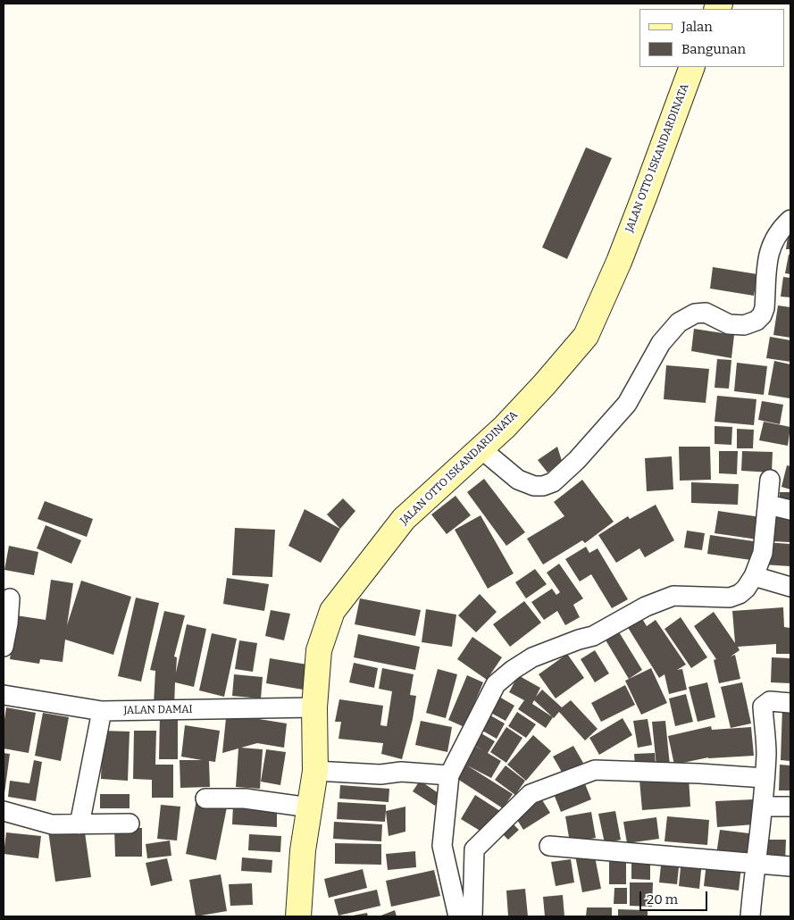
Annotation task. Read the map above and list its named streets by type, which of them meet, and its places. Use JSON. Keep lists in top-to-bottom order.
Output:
{
  "streets": {
    "main road": ["JALAN OTTO ISKANDARDINATA"],
    "street": ["JALAN DAMAI"]
  },
  "crossings": [
    ["JALAN OTTO ISKANDARDINATA", "JALAN DAMAI"]
  ],
  "legend": ["Jalan", "Bangunan"],
  "scale_bar": "20 m"
}
